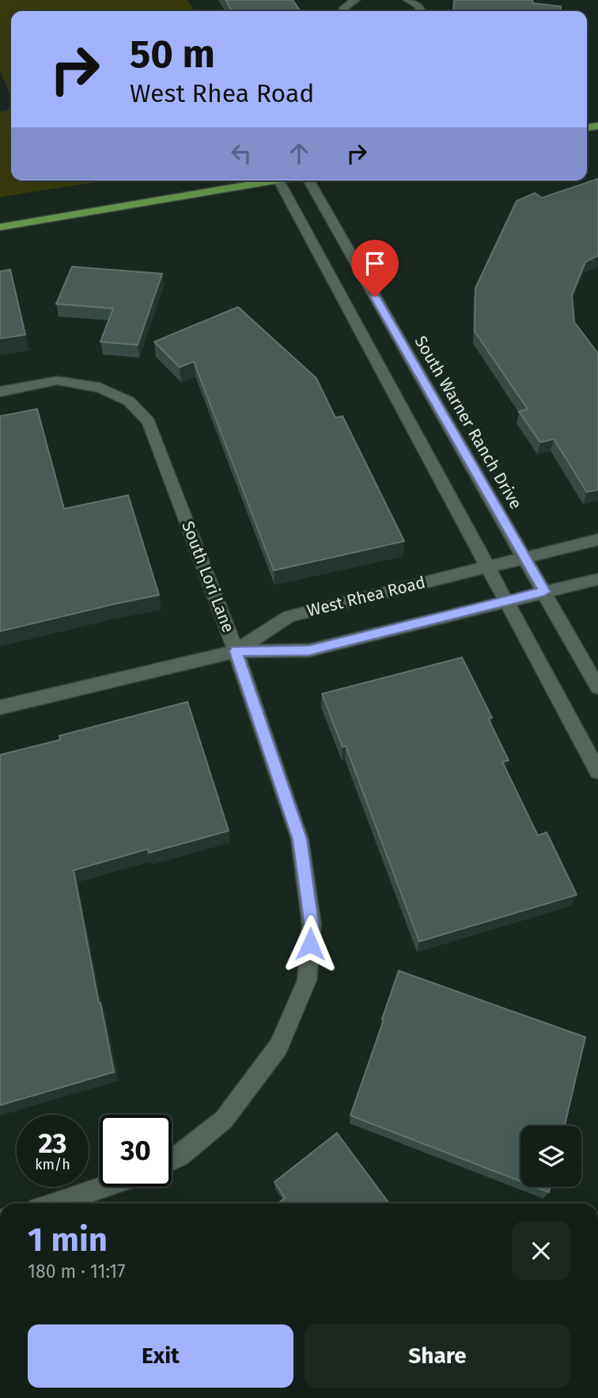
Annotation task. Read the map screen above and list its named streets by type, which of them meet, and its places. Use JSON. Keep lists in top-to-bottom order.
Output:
{
  "streets": {
    "street": ["South Warner Ranch Drive", "South Lori Lane", "West Rhea Road"]
  },
  "crossings": [
    ["South Warner Ranch Drive", "West Rhea Road"],
    ["South Lori Lane", "West Rhea Road"]
  ],
  "page": {
    "turn": ["50 m", "West Rhea Road"],
    "speed": "23 km/h",
    "limit": "30",
    "heading": ["1 min", "180 m · 11:17"],
    "buttons": ["Exit", "Share"]
  }
}
